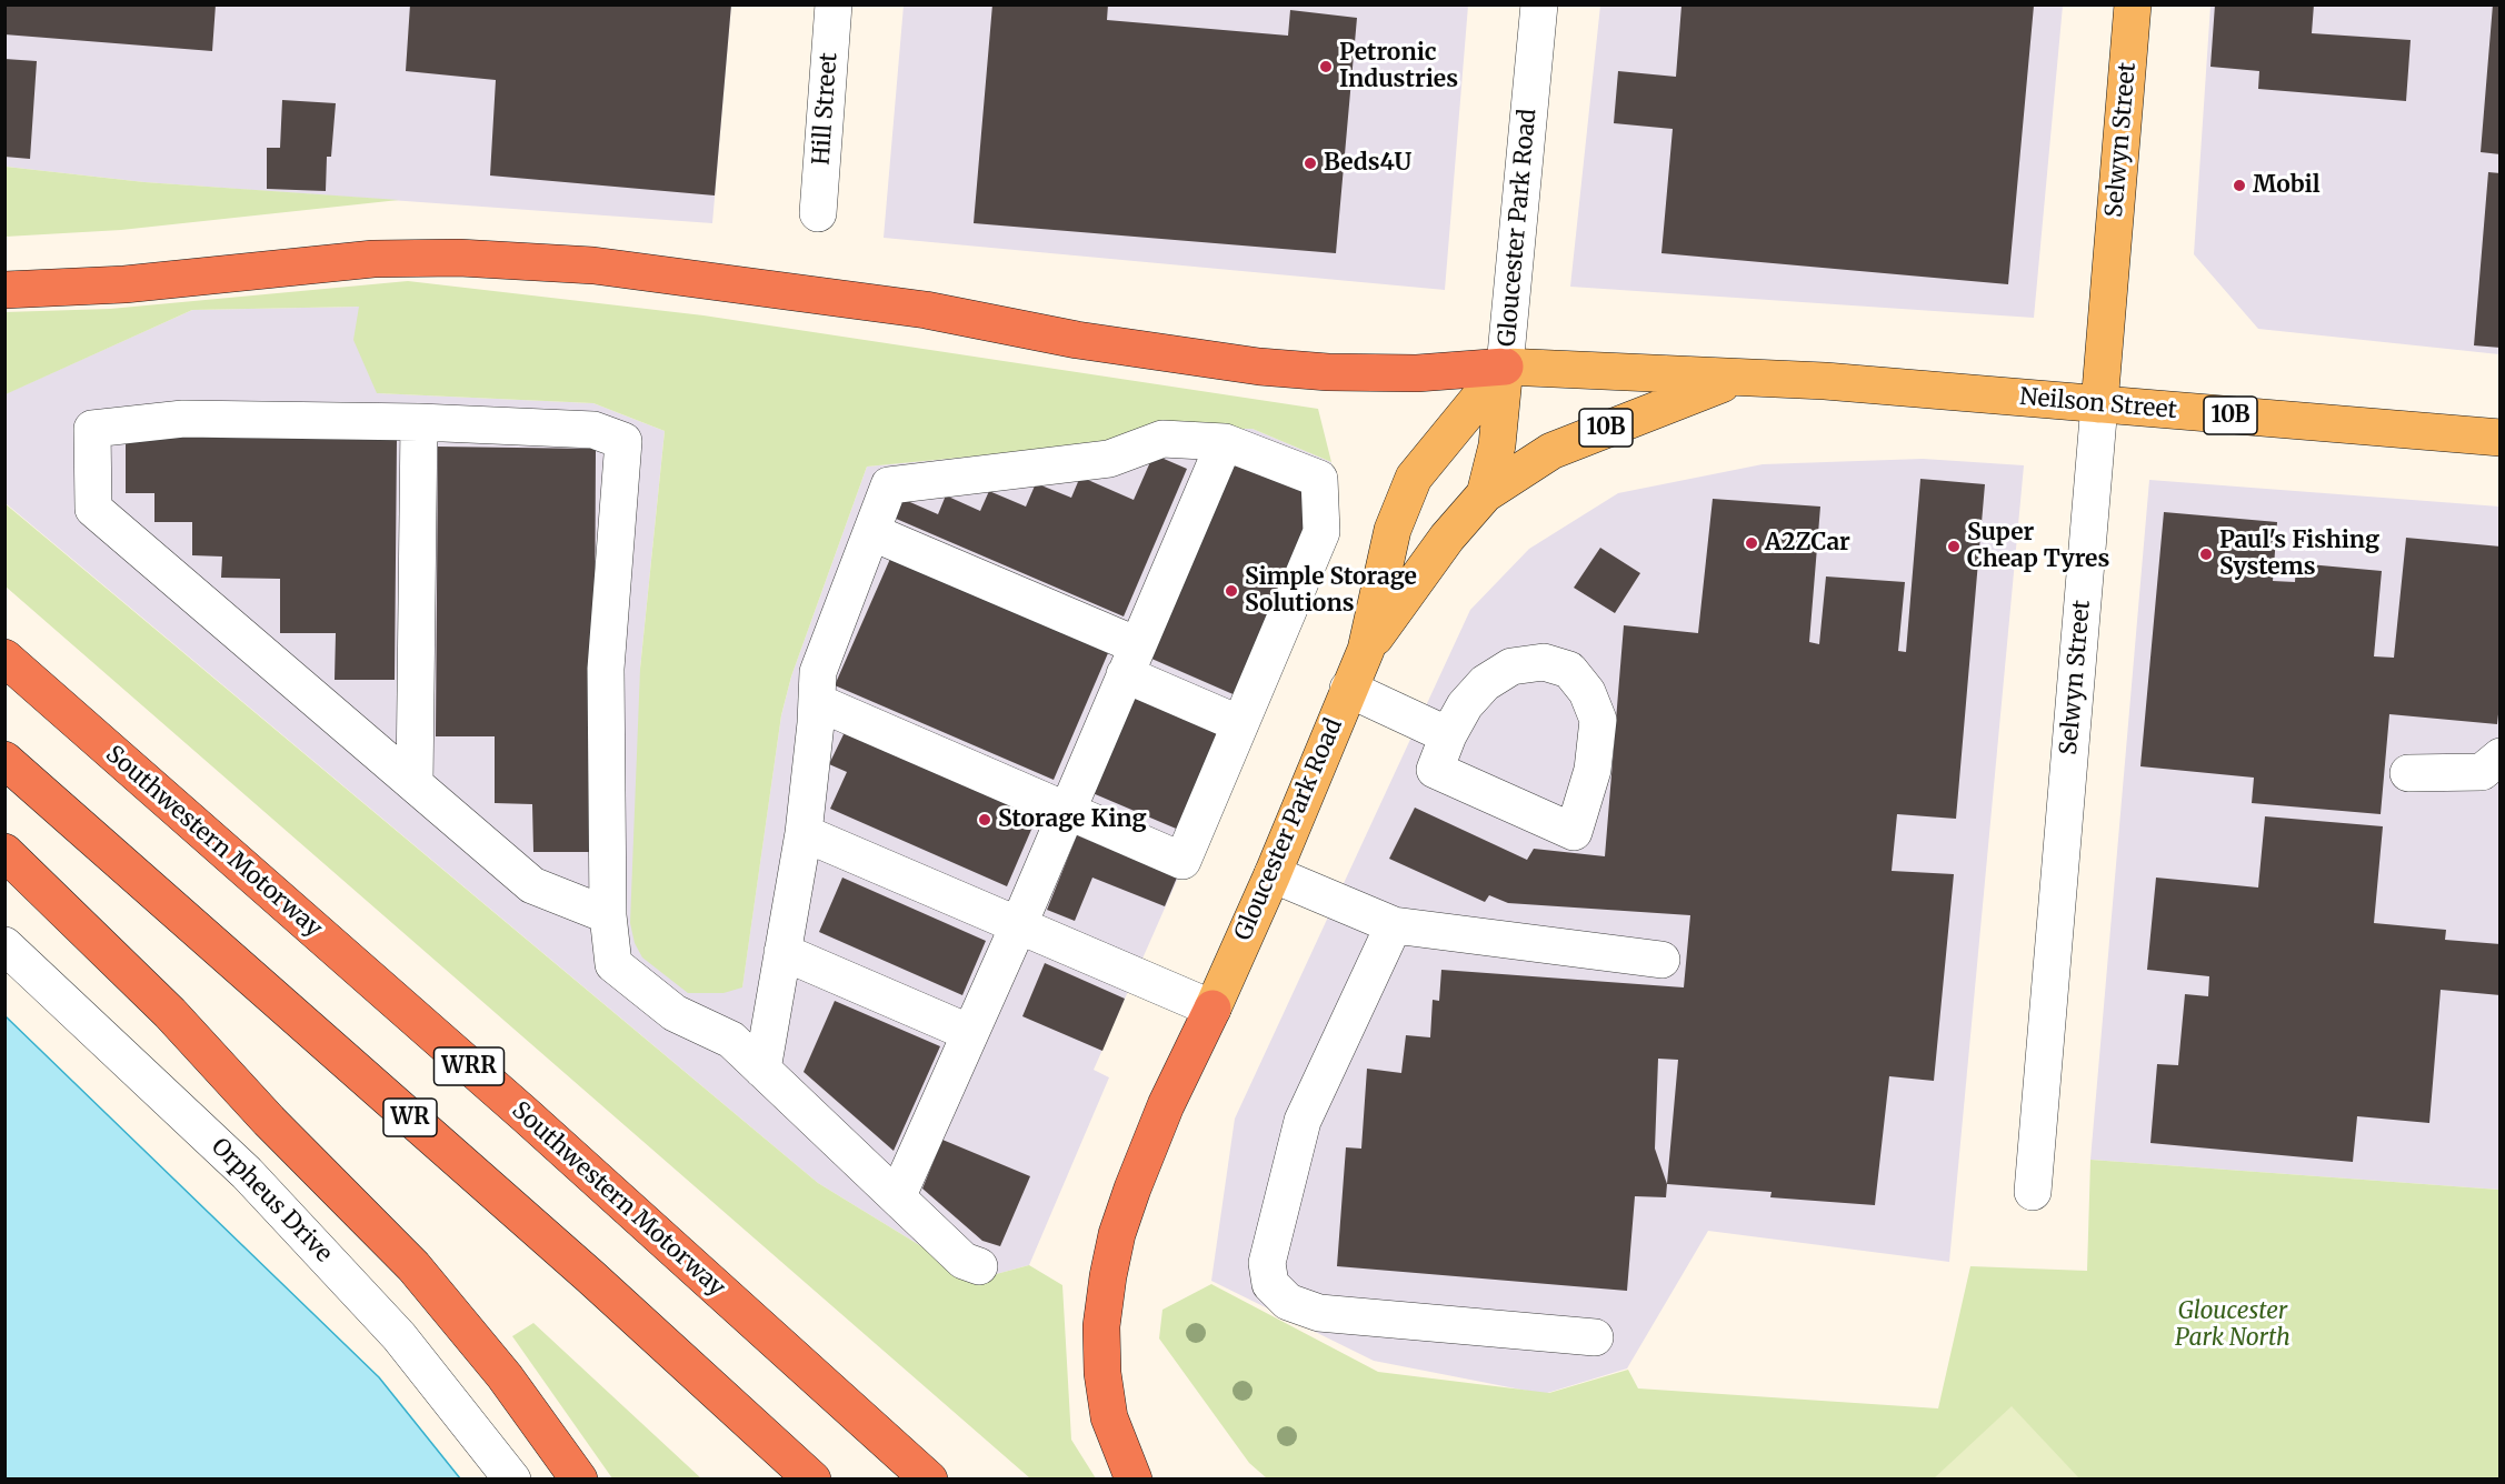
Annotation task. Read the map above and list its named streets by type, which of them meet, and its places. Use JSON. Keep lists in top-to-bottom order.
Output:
{
  "streets": {
    "highway": ["Southwestern Motorway", "WRR", "WR"],
    "main road": [
      "Selwyn Street",
      "Gloucester Park Road",
      "Neilson Street",
      "10B"
    ],
    "street": ["Hill Street", "Orpheus Drive"]
  },
  "crossings": [
    ["Selwyn Street", "Neilson Street"],
    ["Gloucester Park Road", "Neilson Street"]
  ],
  "parks": ["Gloucester Park North"],
  "places": [
    "Petronic Industries",
    "Beds4U",
    "Mobil",
    "A2ZCar",
    "Super Cheap Tyres",
    "Paul's Fishing Systems",
    "Simple Storage Solutions",
    "Storage King"
  ]
}
